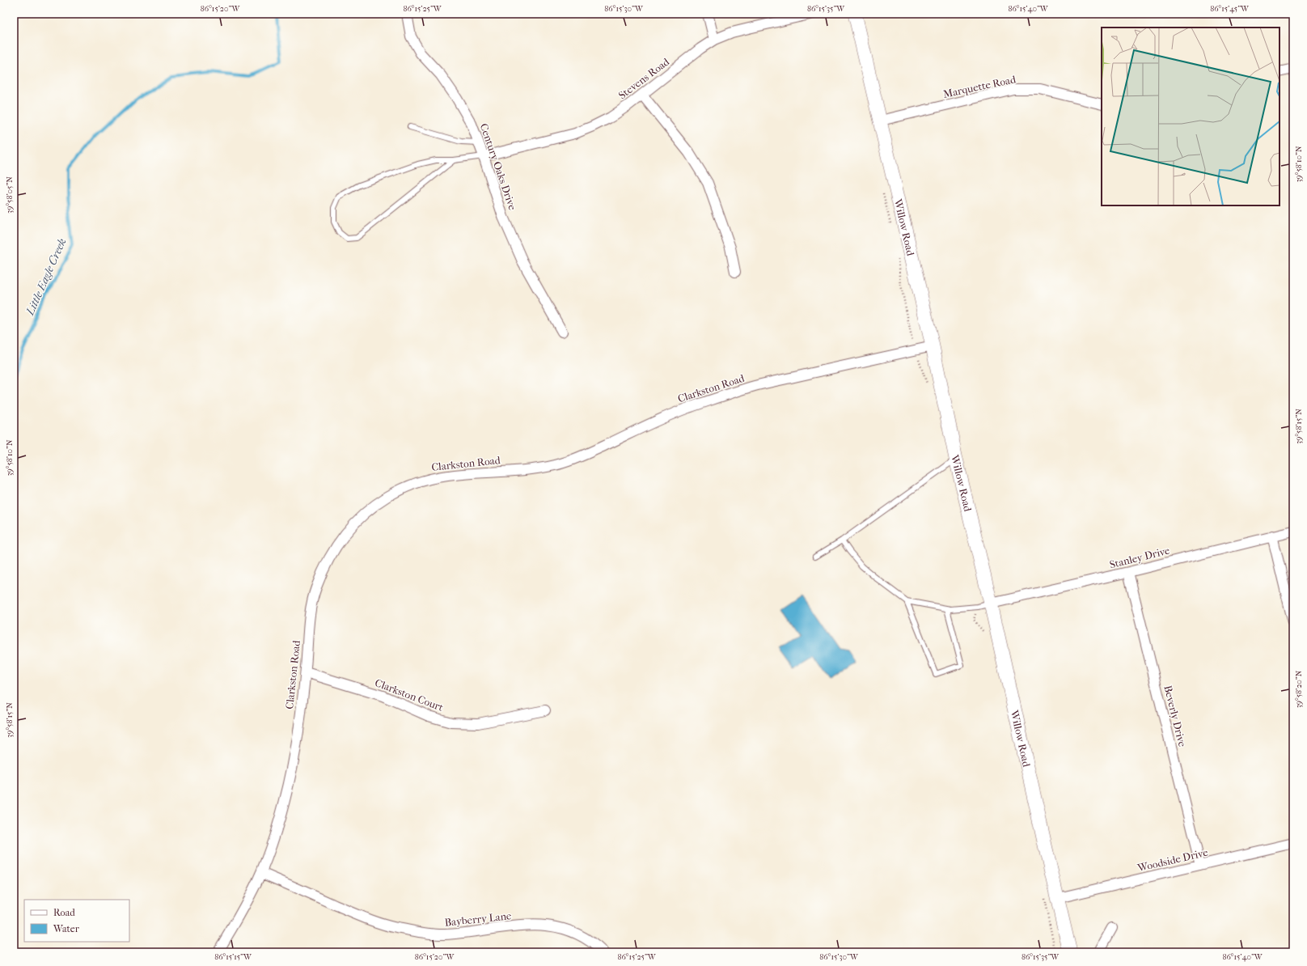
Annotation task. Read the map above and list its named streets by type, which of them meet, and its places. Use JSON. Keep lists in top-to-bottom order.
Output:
{
  "streets": {
    "street": [
      "Stevens Road",
      "Marquette Road",
      "Century Oaks Drive",
      "Willow Road",
      "Clarkston Road",
      "Stanley Drive",
      "Clarkston Court",
      "Beverly Drive",
      "Woodside Drive",
      "Bayberry Lane"
    ]
  },
  "crossings": [
    ["Stevens Road", "Century Oaks Drive"],
    ["Marquette Road", "Willow Road"],
    ["Willow Road", "Clarkston Road"],
    ["Willow Road", "Stanley Drive"],
    ["Willow Road", "Woodside Drive"],
    ["Clarkston Road", "Clarkston Court"],
    ["Clarkston Road", "Bayberry Lane"],
    ["Stanley Drive", "Beverly Drive"],
    ["Beverly Drive", "Woodside Drive"]
  ],
  "water": ["Little Eagle Creek"],
  "legend": ["Road", "Water"],
  "coordinates": [
    "86°15'20\"W",
    "86°15'25\"W",
    "86°15'30\"W",
    "86°15'35\"W",
    "86°15'40\"W",
    "86°15'45\"W",
    "39°58'10\"N",
    "39°58'05\"N",
    "39°58'15\"N",
    "39°58'20\"N",
    "86°15'15\"W"
  ]
}
